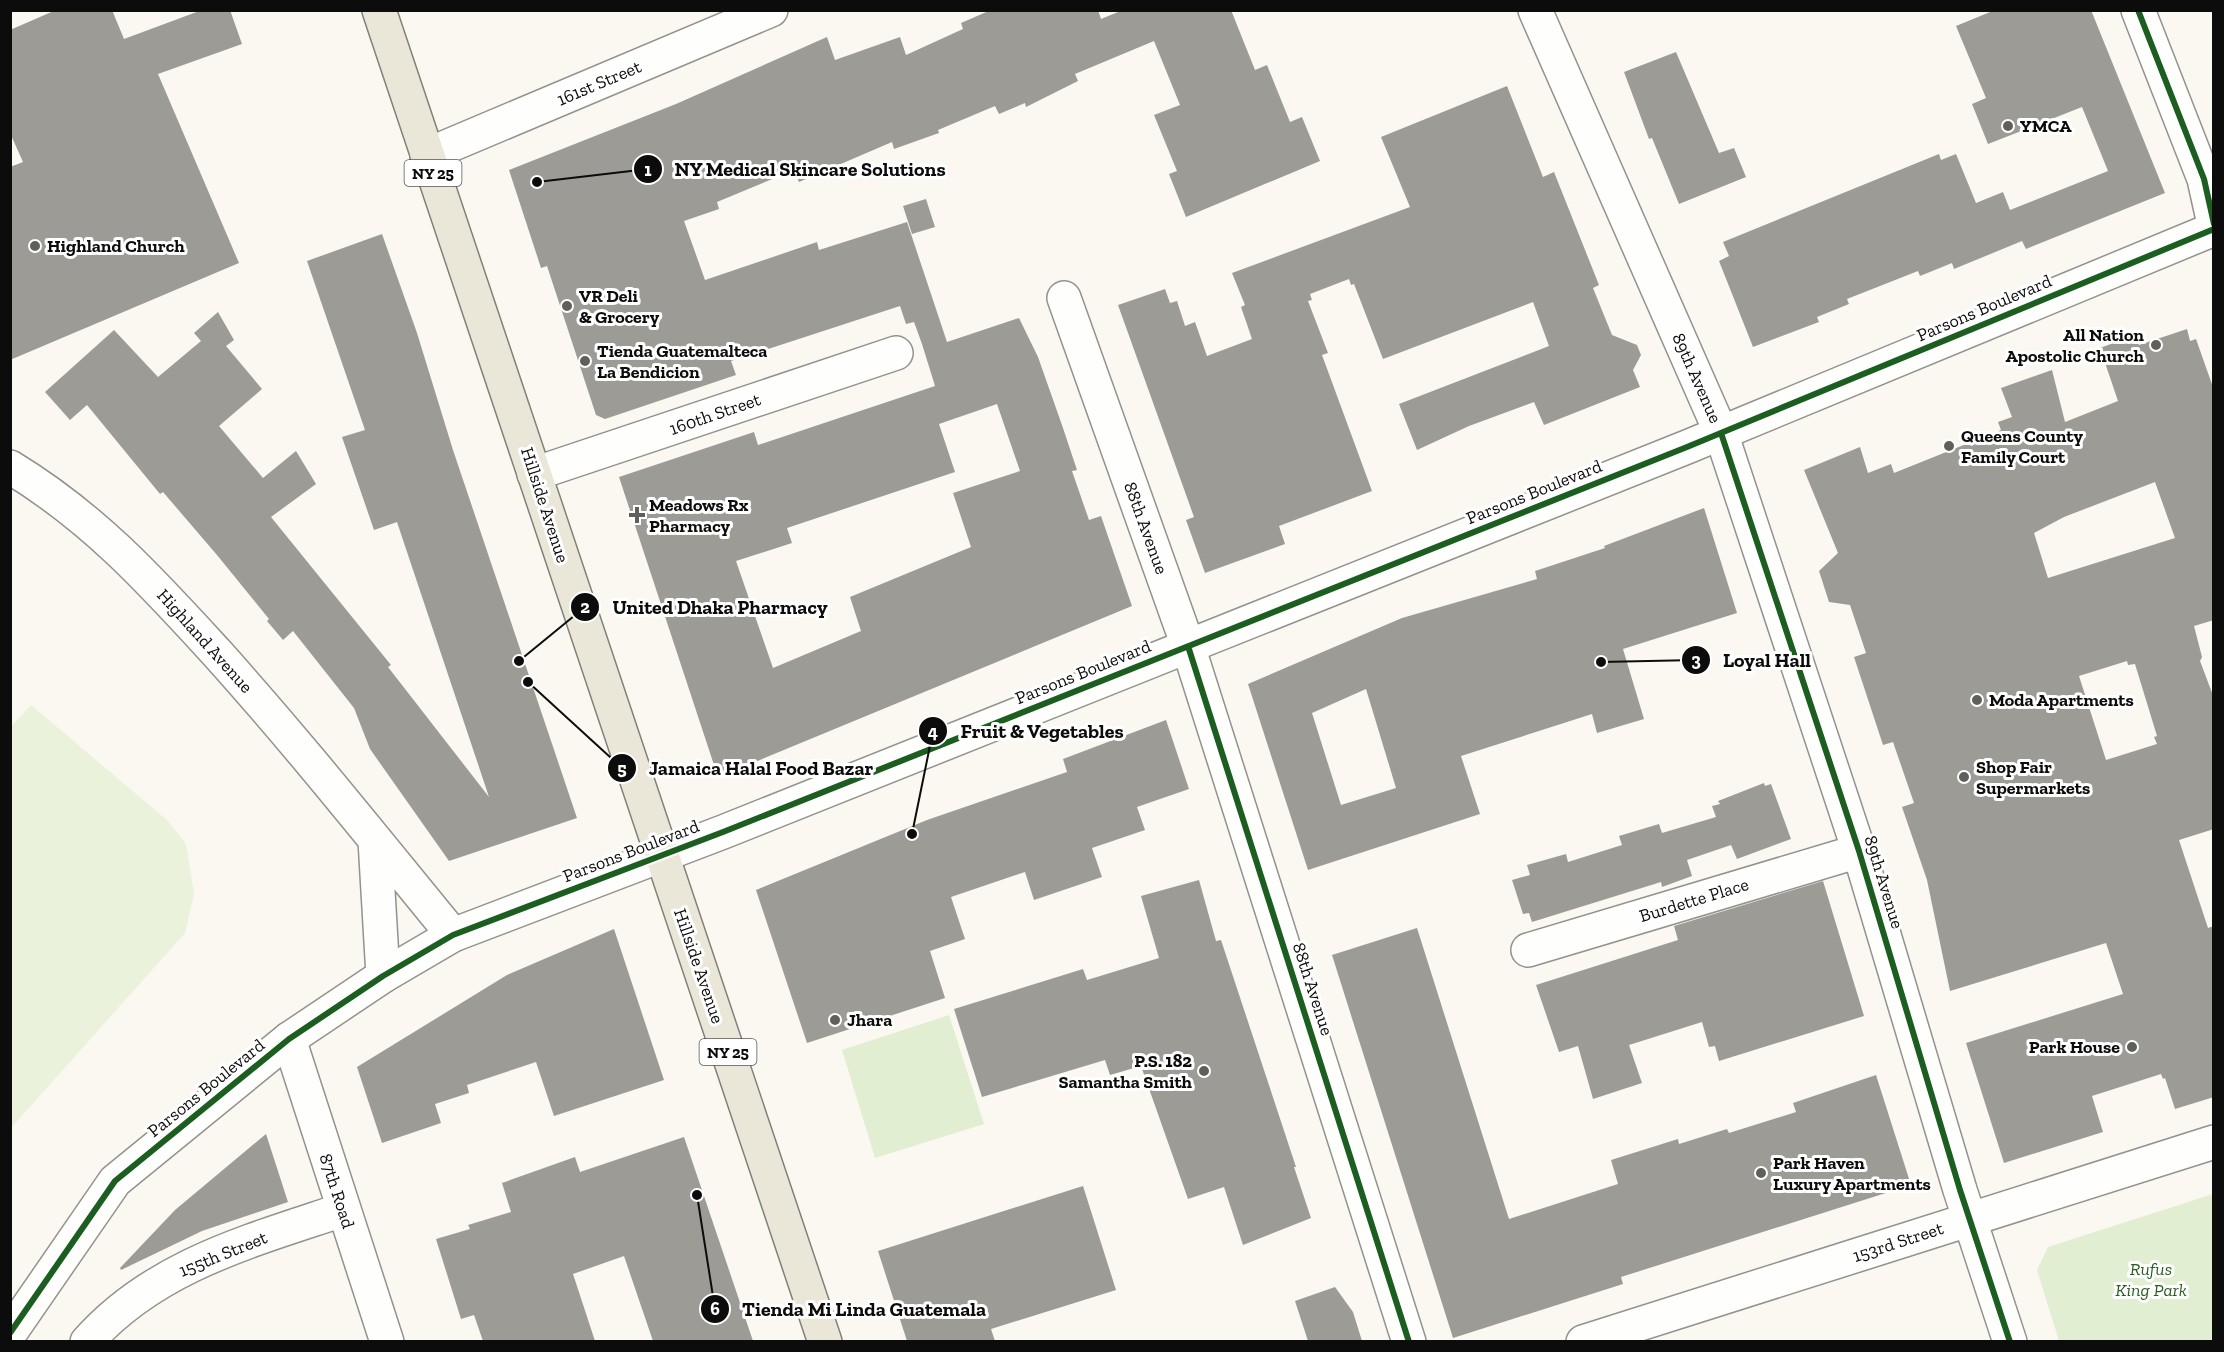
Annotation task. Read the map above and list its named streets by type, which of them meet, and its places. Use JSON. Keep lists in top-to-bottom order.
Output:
{
  "streets": {
    "main road": ["NY 25", "Hillside Avenue"],
    "street": [
      "161st Street",
      "Parsons Boulevard",
      "89th Avenue",
      "160th Street",
      "88th Avenue",
      "Highland Avenue",
      "Burdette Place",
      "87th Road",
      "153rd Street",
      "155th Street"
    ]
  },
  "crossings": [
    ["161st Street", "Hillside Avenue"],
    ["Parsons Boulevard", "89th Avenue"],
    ["Parsons Boulevard", "Hillside Avenue"],
    ["Parsons Boulevard", "88th Avenue"],
    ["Parsons Boulevard", "Highland Avenue"],
    ["Parsons Boulevard", "87th Road"],
    ["89th Avenue", "Burdette Place"],
    ["89th Avenue", "153rd Street"],
    ["160th Street", "Hillside Avenue"],
    ["87th Road", "155th Street"]
  ],
  "parks": ["Rufus King Park"],
  "places": {
    "other": [
      "YMCA",
      "NY Medical Skincare Solutions",
      "Highland Church",
      "VR Deli & Grocery",
      "All Nation Apostolic Church",
      "Tienda Guatemalteca La Bendicion",
      "Queens County Family Court",
      "United Dhaka Pharmacy",
      "Loyal Hall",
      "Jamaica Halal Food Bazar",
      "Moda Apartments",
      "Shop Fair Supermarkets",
      "Fruit & Vegetables",
      "Jhara",
      "Park House",
      "P.S. 182 Samantha Smith",
      "Park Haven Luxury Apartments",
      "Tienda Mi Linda Guatemala"
    ],
    "health": ["Meadows Rx Pharmacy"]
  }
}
